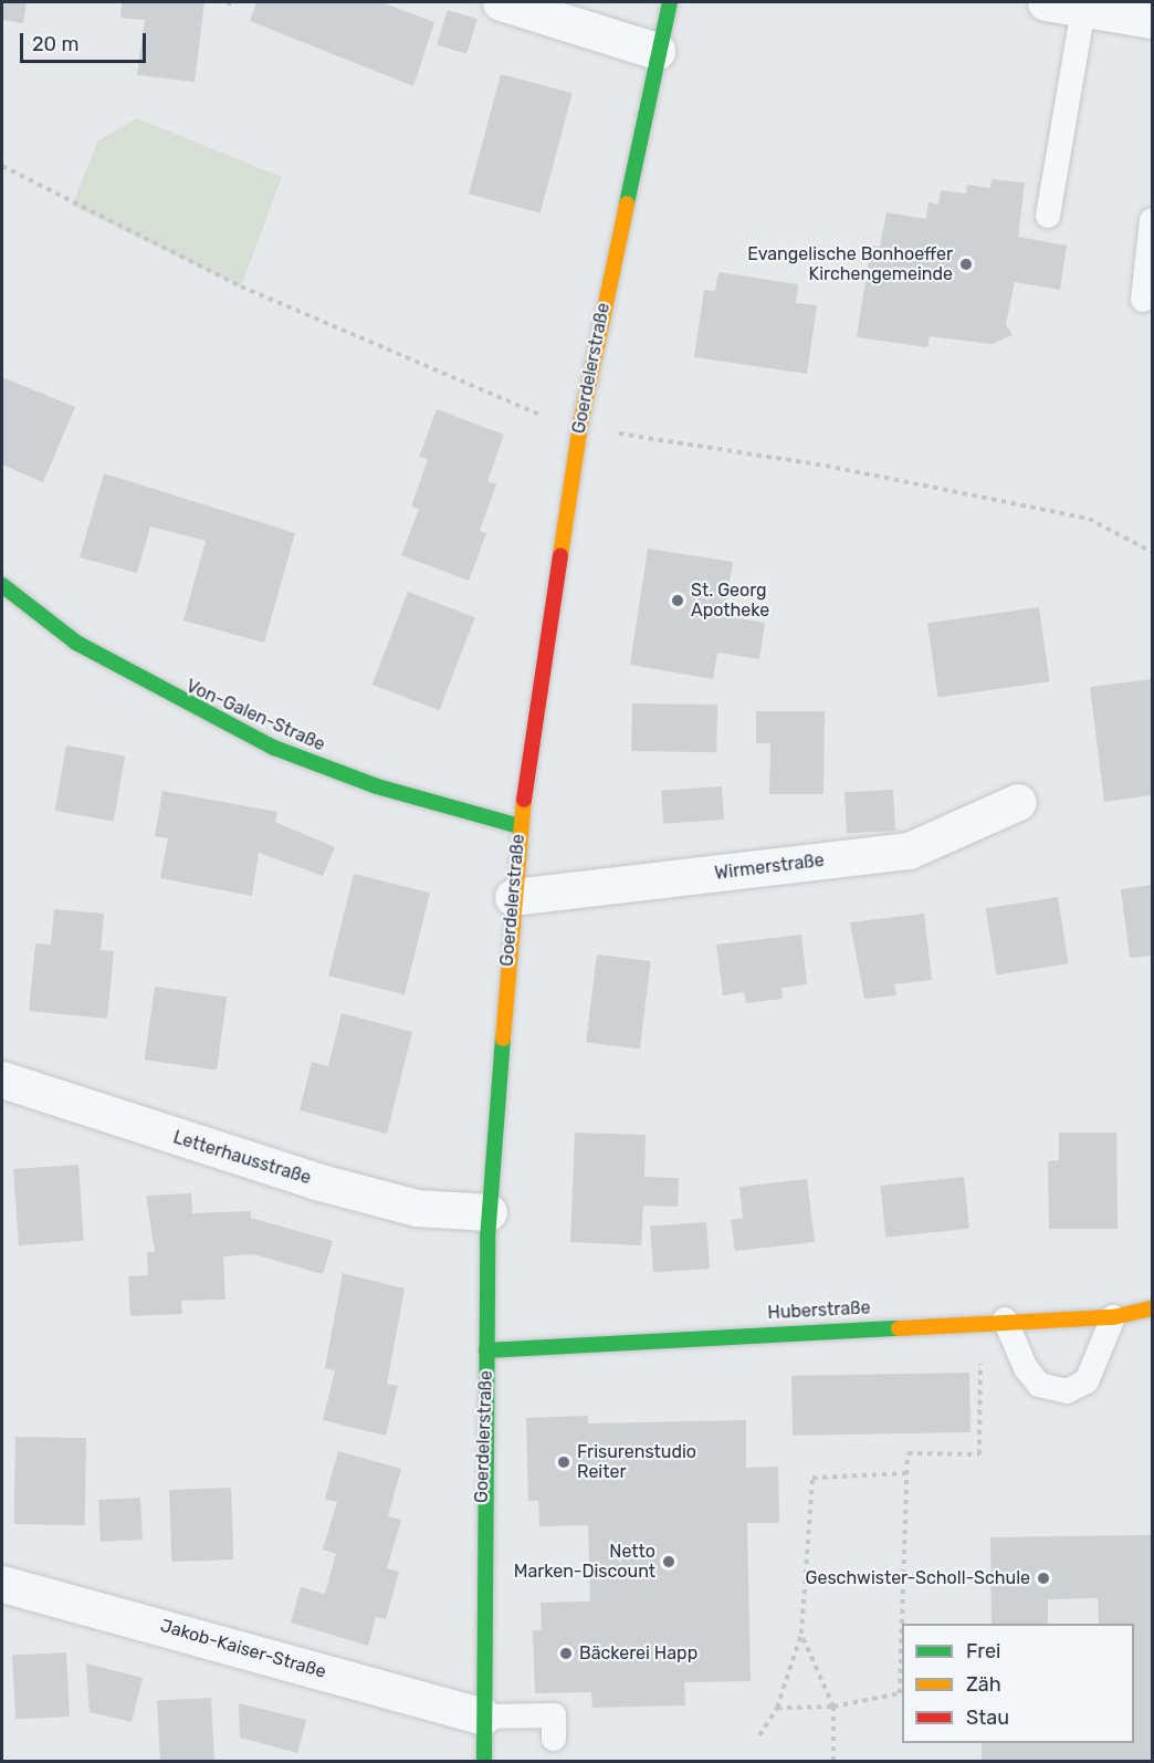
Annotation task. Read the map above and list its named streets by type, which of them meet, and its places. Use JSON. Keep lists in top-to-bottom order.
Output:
{
  "streets": {
    "street": [
      "Goerdelerstraße",
      "Von-Galen-Straße",
      "Wirmerstraße",
      "Letterhausstraße",
      "Huberstraße",
      "Jakob-Kaiser-Straße"
    ]
  },
  "crossings": [
    ["Goerdelerstraße", "Von-Galen-Straße"],
    ["Goerdelerstraße", "Wirmerstraße"],
    ["Goerdelerstraße", "Letterhausstraße"],
    ["Goerdelerstraße", "Huberstraße"],
    ["Goerdelerstraße", "Jakob-Kaiser-Straße"]
  ],
  "places": [
    "Evangelische Bonhoeffer Kirchengemeinde",
    "St. Georg Apotheke",
    "Frisurenstudio Reiter",
    "Netto Marken-Discount",
    "Geschwister-Scholl-Schule",
    "Bäckerei Happ"
  ],
  "legend": ["Frei", "Zäh", "Stau"],
  "scale_bar": "20 m"
}
